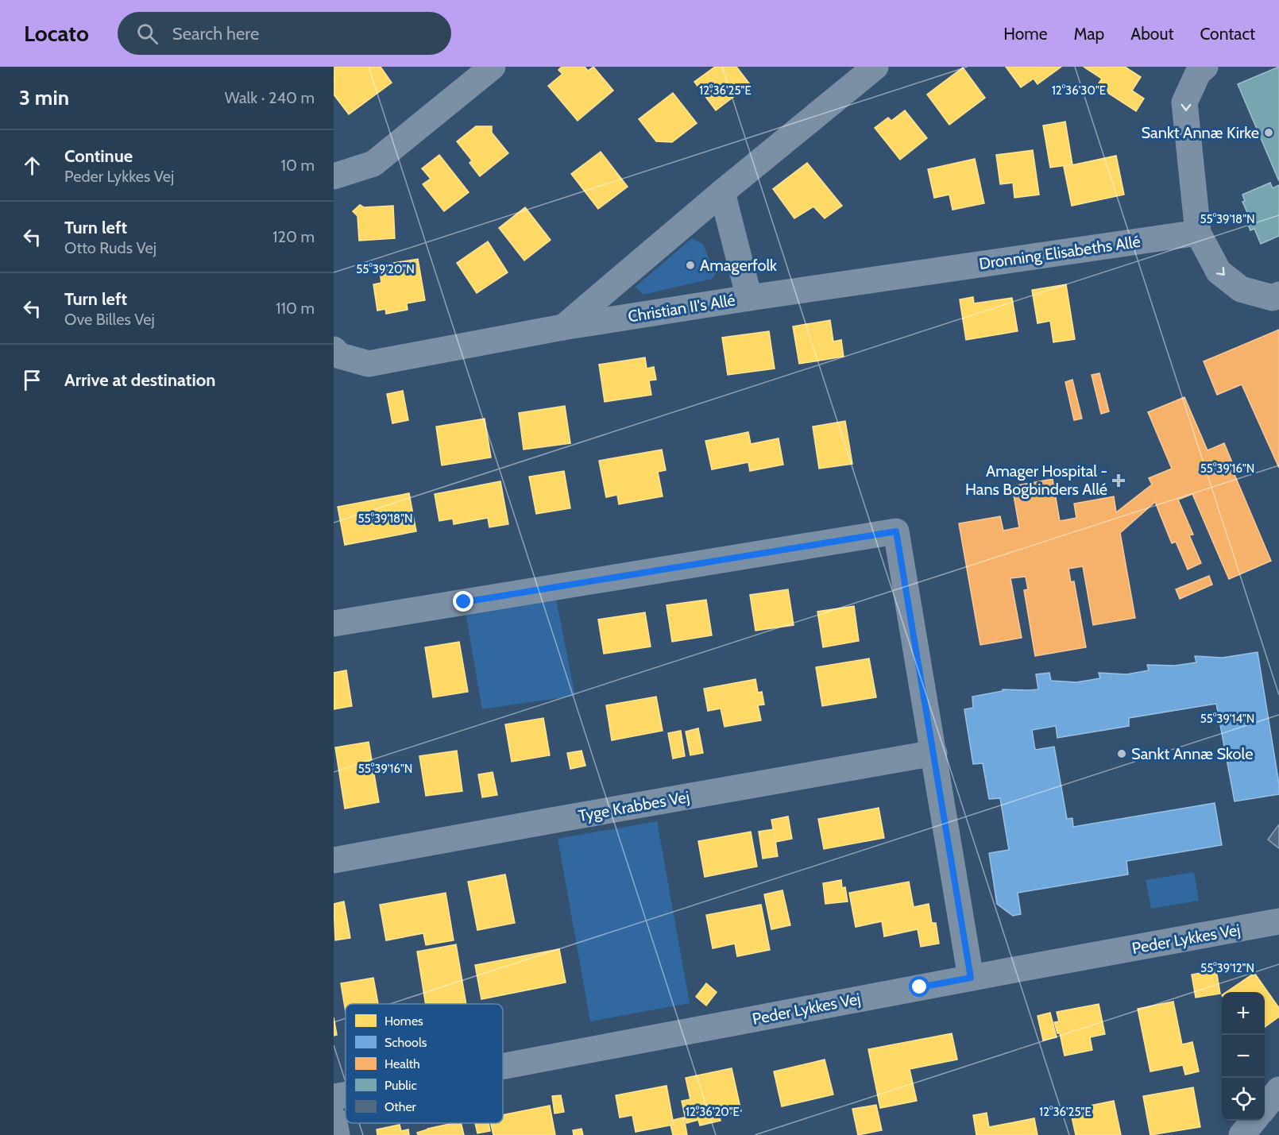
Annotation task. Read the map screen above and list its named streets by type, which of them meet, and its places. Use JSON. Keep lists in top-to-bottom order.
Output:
{
  "streets": {
    "street": [
      "Dronning Elisabeths Allé",
      "Christian II's Allé",
      "Tyge Krabbes Vej",
      "Peder Lykkes Vej"
    ]
  },
  "crossings": [
    ["Dronning Elisabeths Allé", "Christian II's Allé"]
  ],
  "places": {
    "other": ["Sankt Annæ Kirke", "Amagerfolk", "Sankt Annæ Skole"],
    "health": ["Amager Hospital - Hans Bogbinders Allé"]
  },
  "legend": [
    "Homes",
    "Schools",
    "Health",
    "Public",
    "Other"
  ],
  "page": {
    "header": "Locato",
    "search": "Search here",
    "nav": [
      "Home",
      "Map",
      "About",
      "Contact"
    ],
    "heading": ["3 min", "Walk · 240 m"],
    "list": [
      ["Continue", "Peder Lykkes Vej", "10 m"],
      ["Turn left", "Otto Ruds Vej", "120 m"],
      ["Turn left", "Ove Billes Vej", "110 m"],
      "Arrive at destination"
    ],
    "map_buttons": ["+", "−"]
  },
  "coordinates": [
    "12°36'25\"E",
    "12°36'30\"E",
    "55°39'18\"N",
    "55°39'20\"N",
    "55°39'16\"N",
    "55°39'14\"N",
    "55°39'12\"N",
    "12°36'20\"E"
  ]
}
